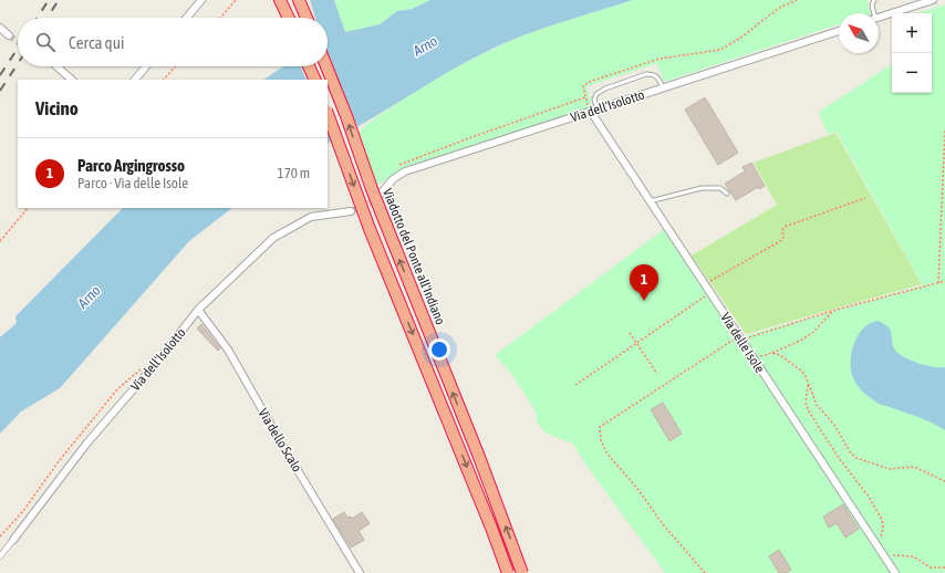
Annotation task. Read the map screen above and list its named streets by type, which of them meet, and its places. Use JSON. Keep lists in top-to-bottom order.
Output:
{
  "streets": {
    "highway": ["Viadotto del Ponte all'Indiano"],
    "street": ["Via dell'Isolotto", "Via delle Isole", "Via dello Scalo"]
  },
  "crossings": [
    ["Via dell'Isolotto", "Via delle Isole"],
    ["Via dell'Isolotto", "Via dello Scalo"]
  ],
  "water": ["Arno"],
  "north": "top left",
  "page": {
    "map_buttons": ["+", "−"],
    "search": "Cerca qui",
    "heading": "Vicino",
    "list": [
      {
        "mark": "1",
        "name": "Parco Argingrosso",
        "note": "Parco · Via delle Isole",
        "value": "170 m"
      }
    ],
    "pins": "1"
  }
}
